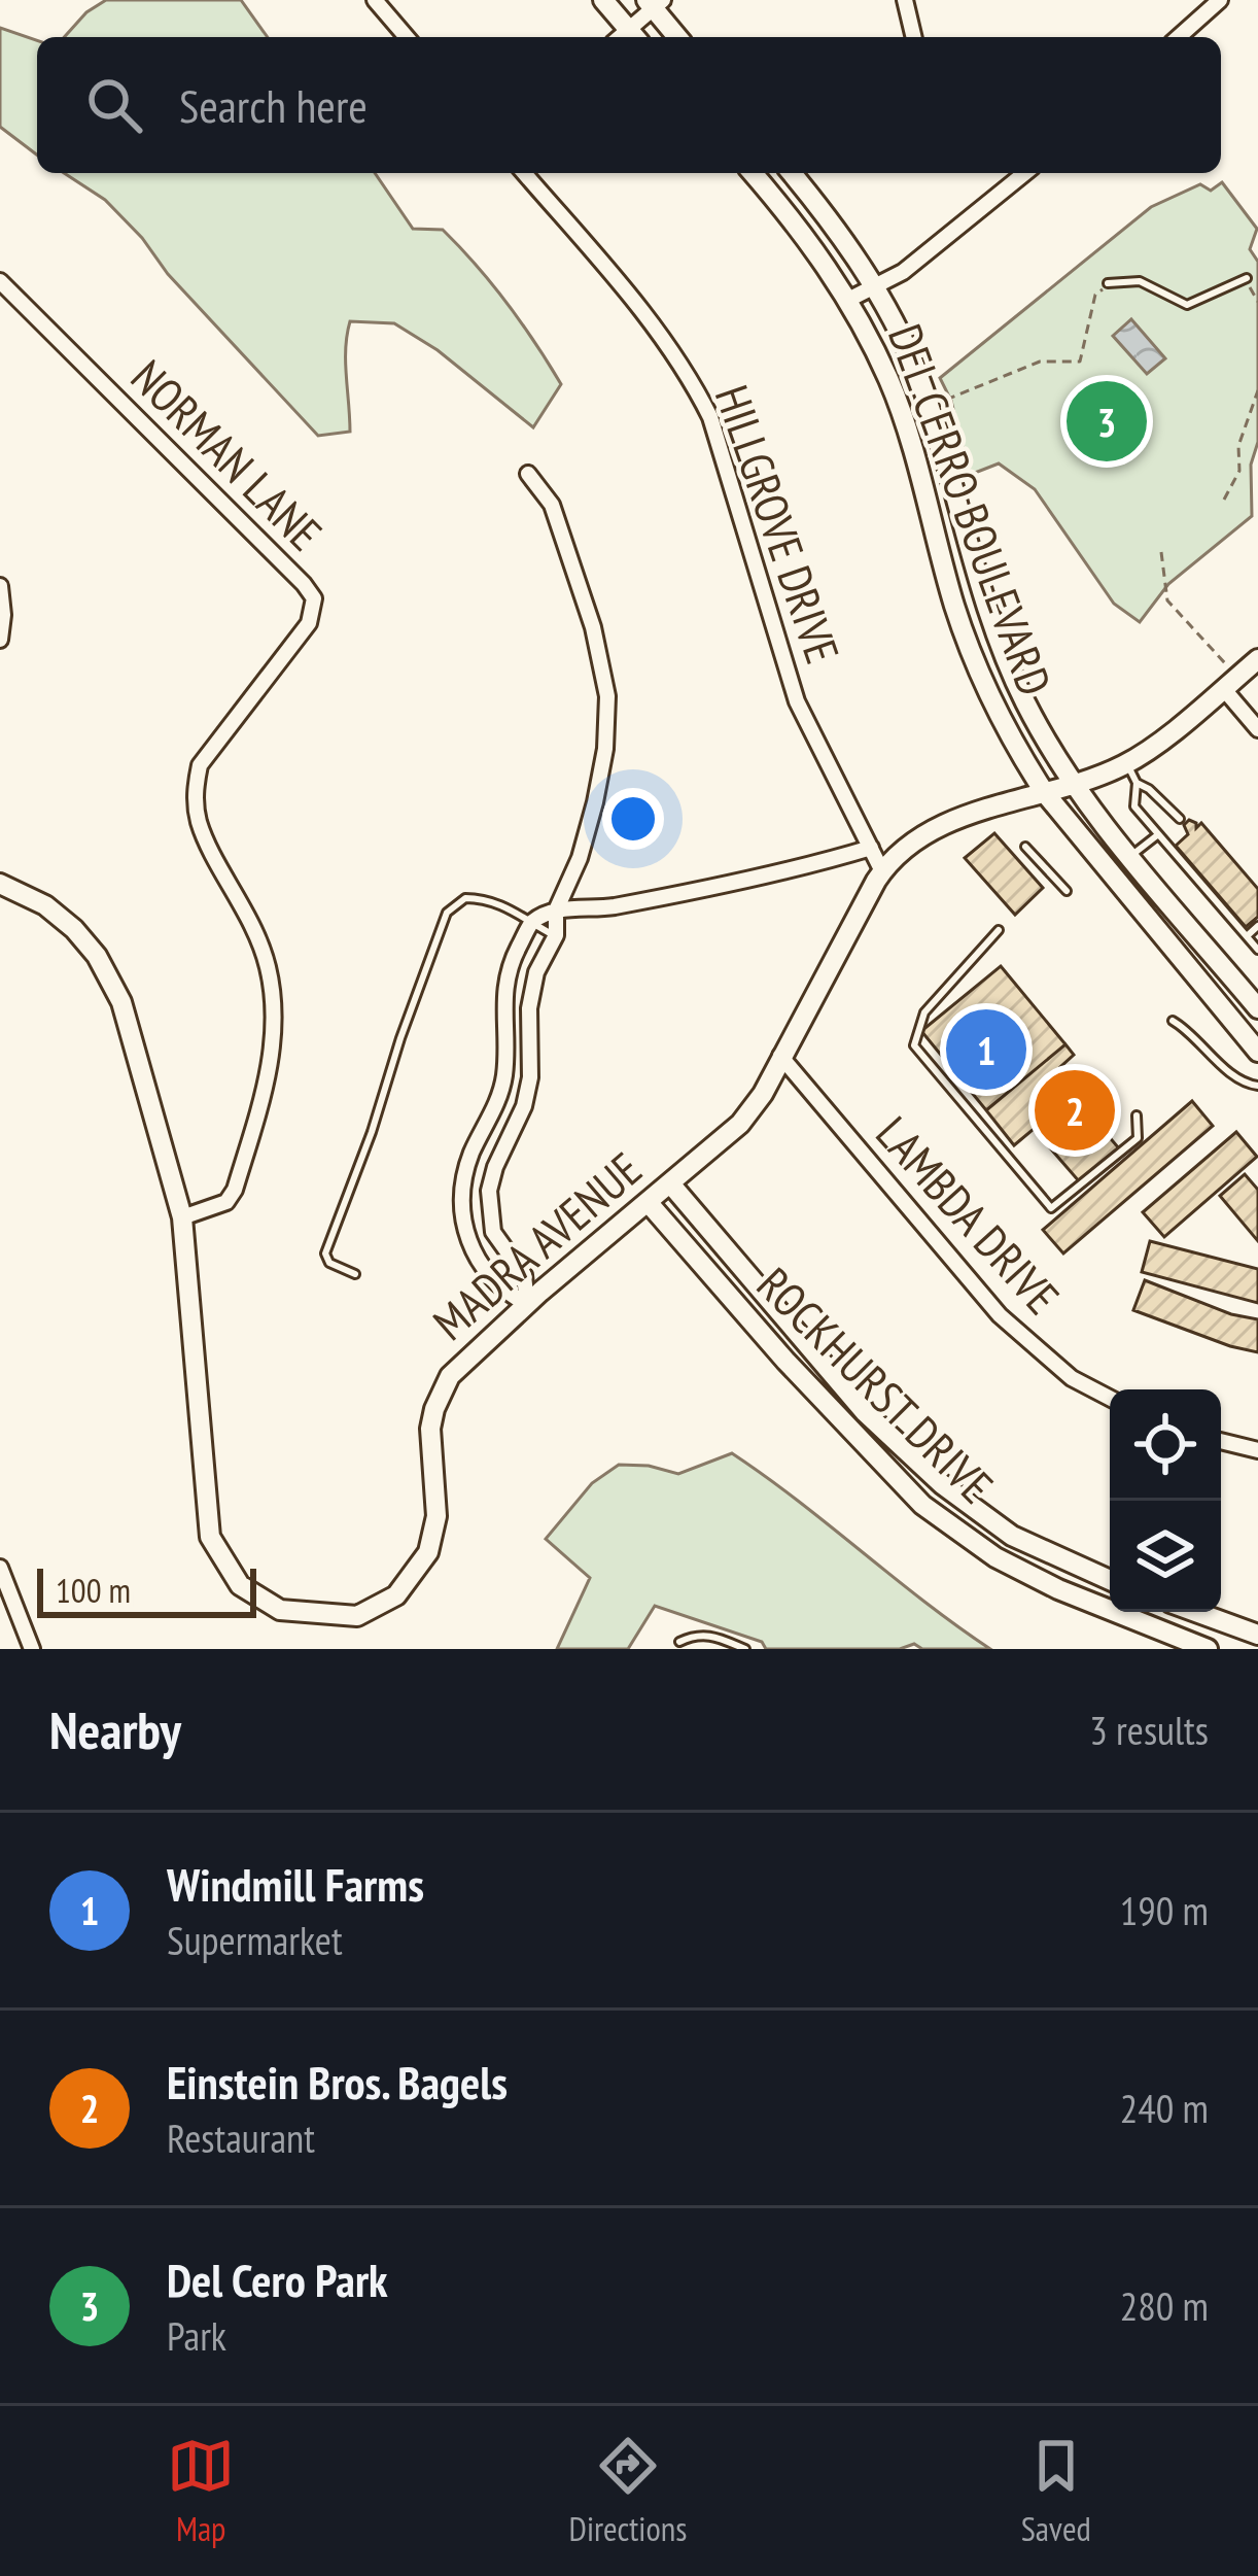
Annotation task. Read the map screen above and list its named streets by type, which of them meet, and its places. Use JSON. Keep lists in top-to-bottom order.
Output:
{
  "streets": {
    "street": [
      "NORMAN LANE",
      "DEL CERRO BOULEVARD",
      "HILLGROVE DRIVE",
      "LAMBDA DRIVE",
      "MADRA AVENUE",
      "ROCKHURST DRIVE"
    ]
  },
  "crossings": [
    ["NORMAN LANE", "MADRA AVENUE"],
    ["DEL CERRO BOULEVARD", "MADRA AVENUE"],
    ["HILLGROVE DRIVE", "MADRA AVENUE"],
    ["LAMBDA DRIVE", "MADRA AVENUE"],
    ["MADRA AVENUE", "ROCKHURST DRIVE"]
  ],
  "scale_bar": "100 m",
  "page": {
    "search": "Search here",
    "pins": ["3", "1", "2"],
    "scale": "100 m",
    "heading": ["Nearby", "3 results"],
    "list": [
      {
        "mark": "1",
        "name": "Windmill Farms",
        "note": "Supermarket",
        "value": "190 m"
      },
      {
        "mark": "2",
        "name": "Einstein Bros. Bagels",
        "note": "Restaurant",
        "value": "240 m"
      },
      {
        "mark": "3",
        "name": "Del Cero Park",
        "note": "Park",
        "value": "280 m"
      }
    ],
    "nav": ["Map", "Directions", "Saved"]
  }
}
